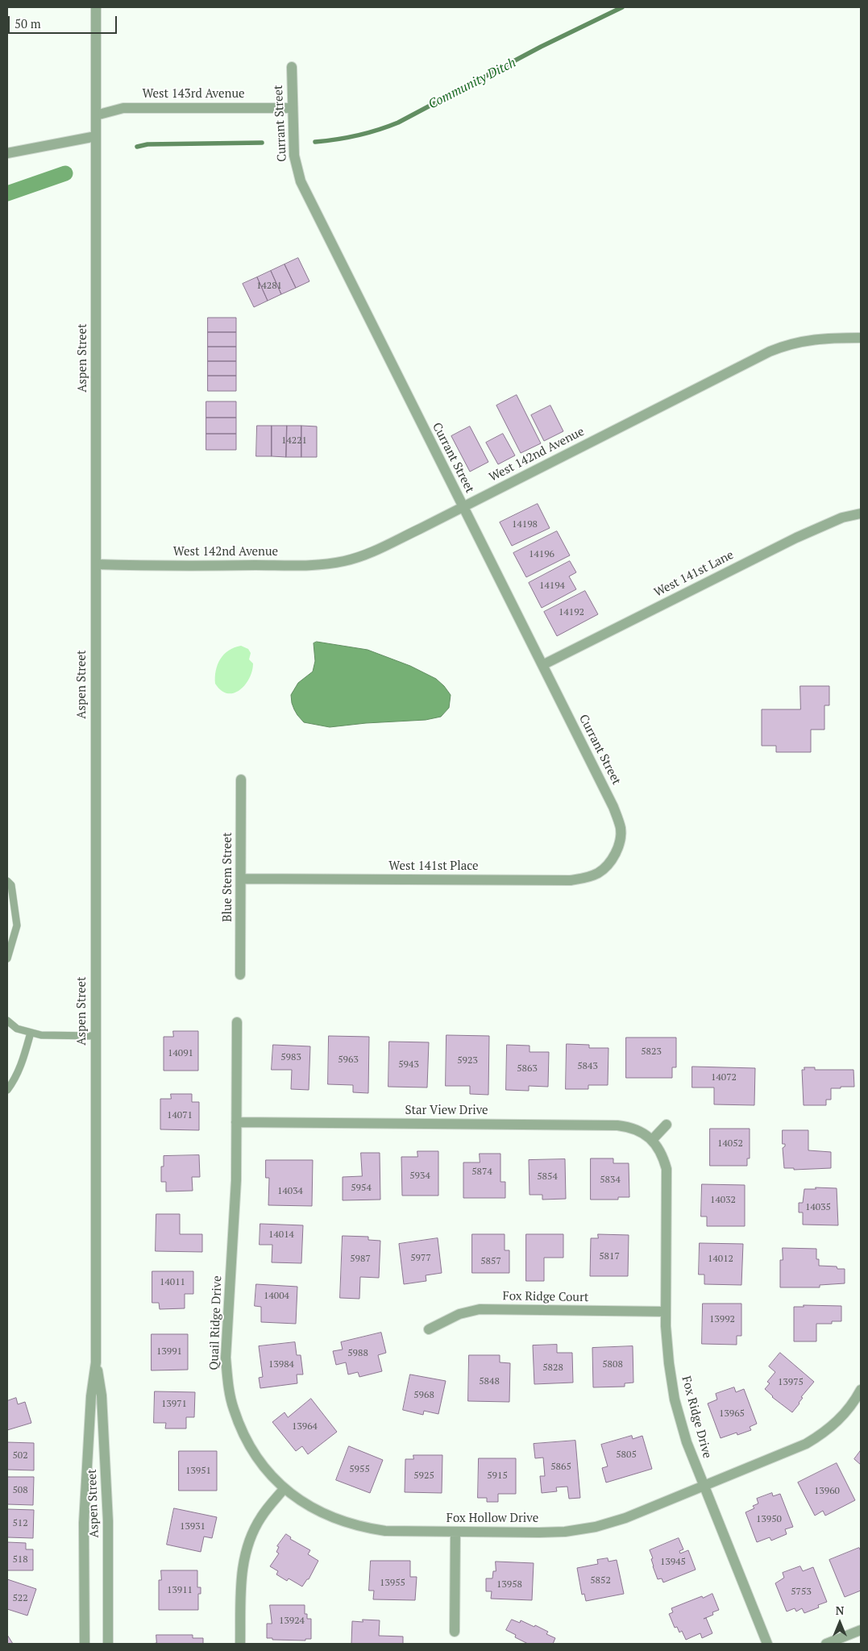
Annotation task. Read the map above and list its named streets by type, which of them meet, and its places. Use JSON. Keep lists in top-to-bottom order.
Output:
{
  "streets": {
    "street": [
      "West 143rd Avenue",
      "Currant Street",
      "Aspen Street",
      "West 142nd Avenue",
      "West 141st Lane",
      "West 141st Place",
      "Blue Stem Street",
      "Star View Drive",
      "Fox Ridge Court",
      "Quail Ridge Drive",
      "Fox Ridge Drive",
      "Fox Hollow Drive"
    ]
  },
  "crossings": [
    ["West 143rd Avenue", "Currant Street"],
    ["West 143rd Avenue", "Aspen Street"],
    ["Currant Street", "West 142nd Avenue"],
    ["Currant Street", "West 141st Lane"],
    ["Currant Street", "West 141st Place"],
    ["Aspen Street", "West 142nd Avenue"],
    ["West 141st Place", "Blue Stem Street"],
    ["Star View Drive", "Quail Ridge Drive"],
    ["Star View Drive", "Fox Ridge Drive"],
    ["Fox Ridge Court", "Fox Ridge Drive"],
    ["Quail Ridge Drive", "Fox Hollow Drive"],
    ["Fox Ridge Drive", "Fox Hollow Drive"]
  ],
  "water": ["Community Ditch"],
  "house_numbers": [
    "14281",
    "14221",
    "14198",
    "14196",
    "14194",
    "14192",
    "5823",
    "14091",
    "5983",
    "5963",
    "5923",
    "5943",
    "5843",
    "5863",
    "14072",
    "14071",
    "14052",
    "5874",
    "5934",
    "5854",
    "5834",
    "5954",
    "14034",
    "14032",
    "14035",
    "14014",
    "5817",
    "5977",
    "5987",
    "14012",
    "5857",
    "14011",
    "14004",
    "13992",
    "13991",
    "5988",
    "13984",
    "5808",
    "5828",
    "5848",
    "13975",
    "5968",
    "13971",
    "13965",
    "13964",
    "5805",
    "502",
    "5865",
    "5955",
    "13951",
    "5925",
    "5915",
    "508",
    "13960",
    "13950",
    "512",
    "13931",
    "518",
    "13945",
    "5852",
    "13955",
    "13958",
    "13911",
    "5753",
    "522",
    "13924"
  ],
  "scale_bar": "50 m",
  "north": "top"
}
